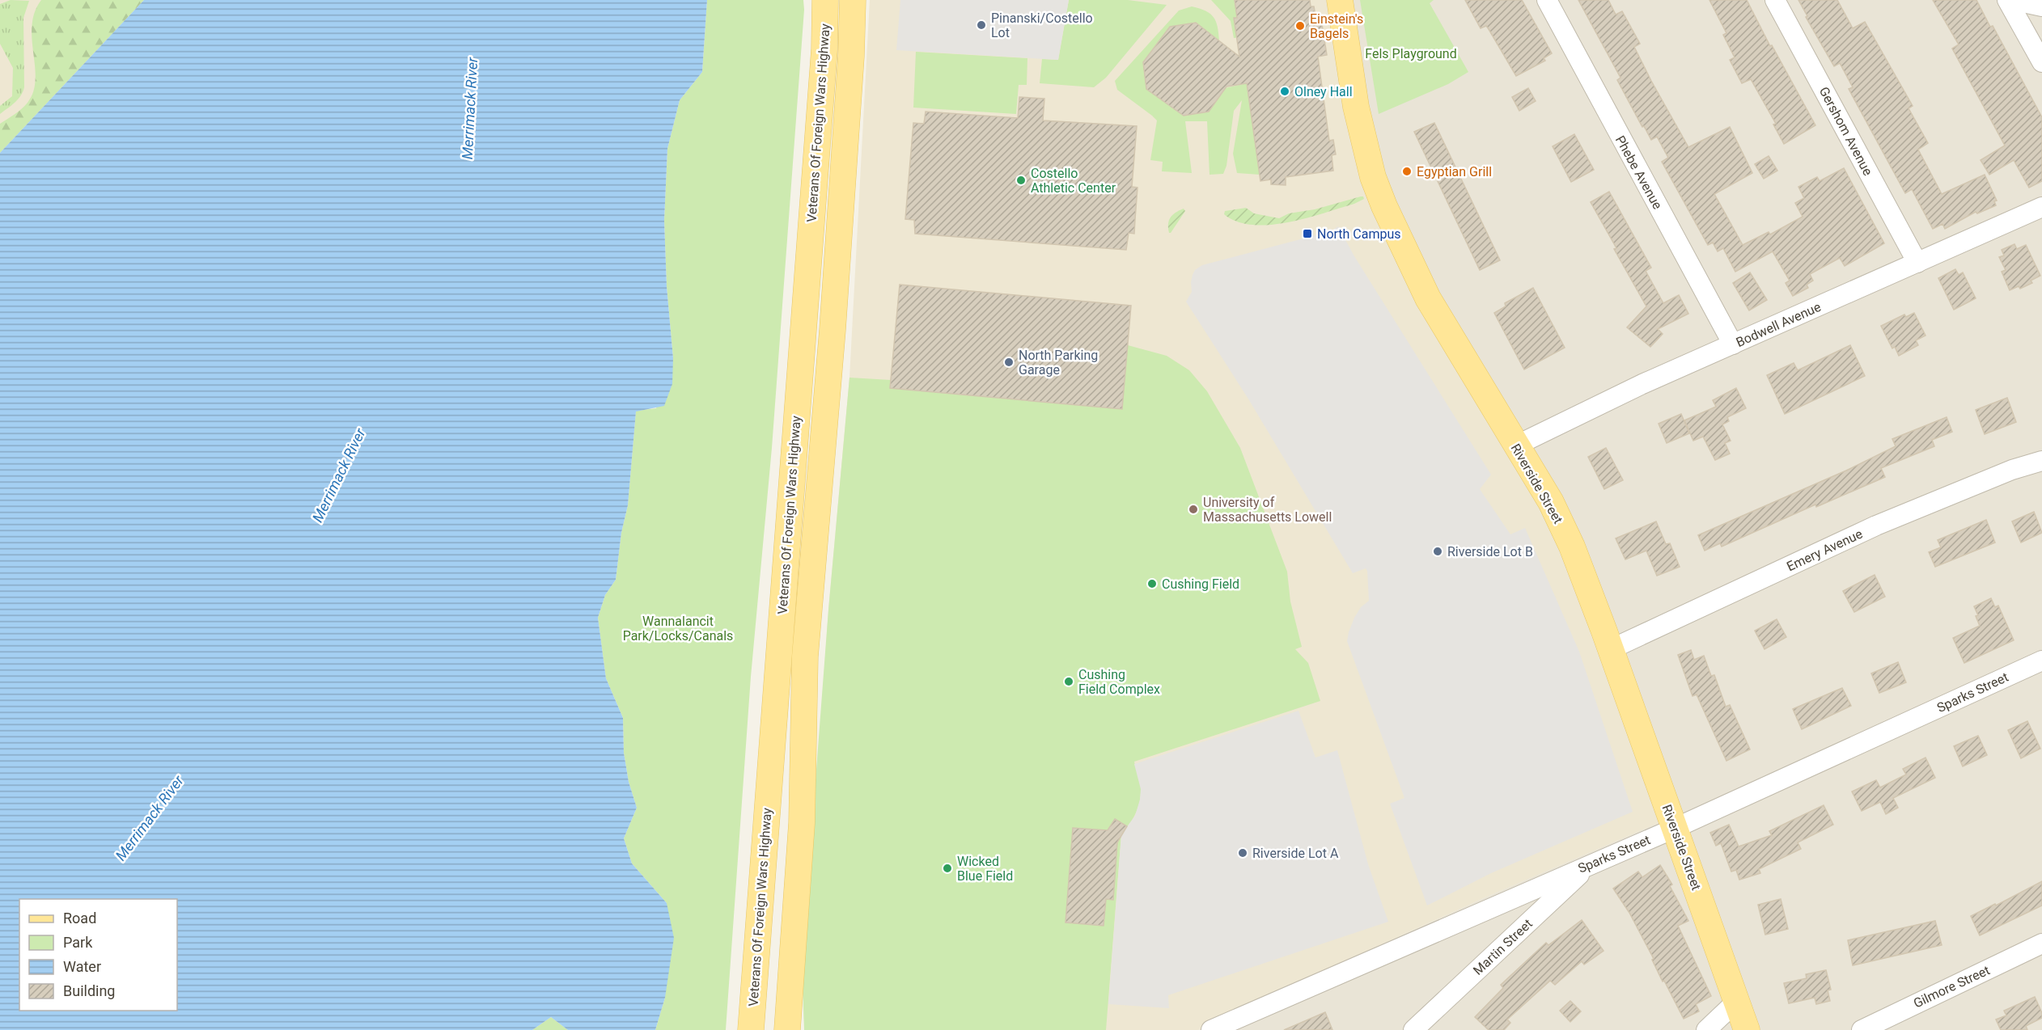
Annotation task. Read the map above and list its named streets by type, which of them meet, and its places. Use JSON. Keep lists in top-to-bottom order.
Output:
{
  "streets": {
    "main road": ["Veterans Of Foreign Wars Highway", "Riverside Street"],
    "street": [
      "Gershom Avenue",
      "Phebe Avenue",
      "Bodwell Avenue",
      "Emery Avenue",
      "Sparks Street",
      "Martin Street",
      "Gilmore Street"
    ]
  },
  "crossings": [
    ["Gershom Avenue", "Bodwell Avenue"],
    ["Phebe Avenue", "Bodwell Avenue"],
    ["Bodwell Avenue", "Riverside Street"],
    ["Riverside Street", "Emery Avenue"],
    ["Riverside Street", "Sparks Street"],
    ["Sparks Street", "Martin Street"]
  ],
  "water": ["Merrimack River"],
  "parks": ["Fels Playground", "Wannalancit Park/Locks/Canals"],
  "places": {
    "other": [
      "Pinanski/Costello Lot",
      "Einstein's Bagels",
      "Olney Hall",
      "Egyptian Grill",
      "Costello Athletic Center",
      "North Parking Garage",
      "University of Massachusetts Lowell",
      "Riverside Lot B",
      "Cushing Field",
      "Cushing Field Complex",
      "Riverside Lot A",
      "Wicked Blue Field"
    ],
    "transit": ["North Campus"]
  },
  "legend": [
    "Road",
    "Park",
    "Water",
    "Building"
  ]
}
